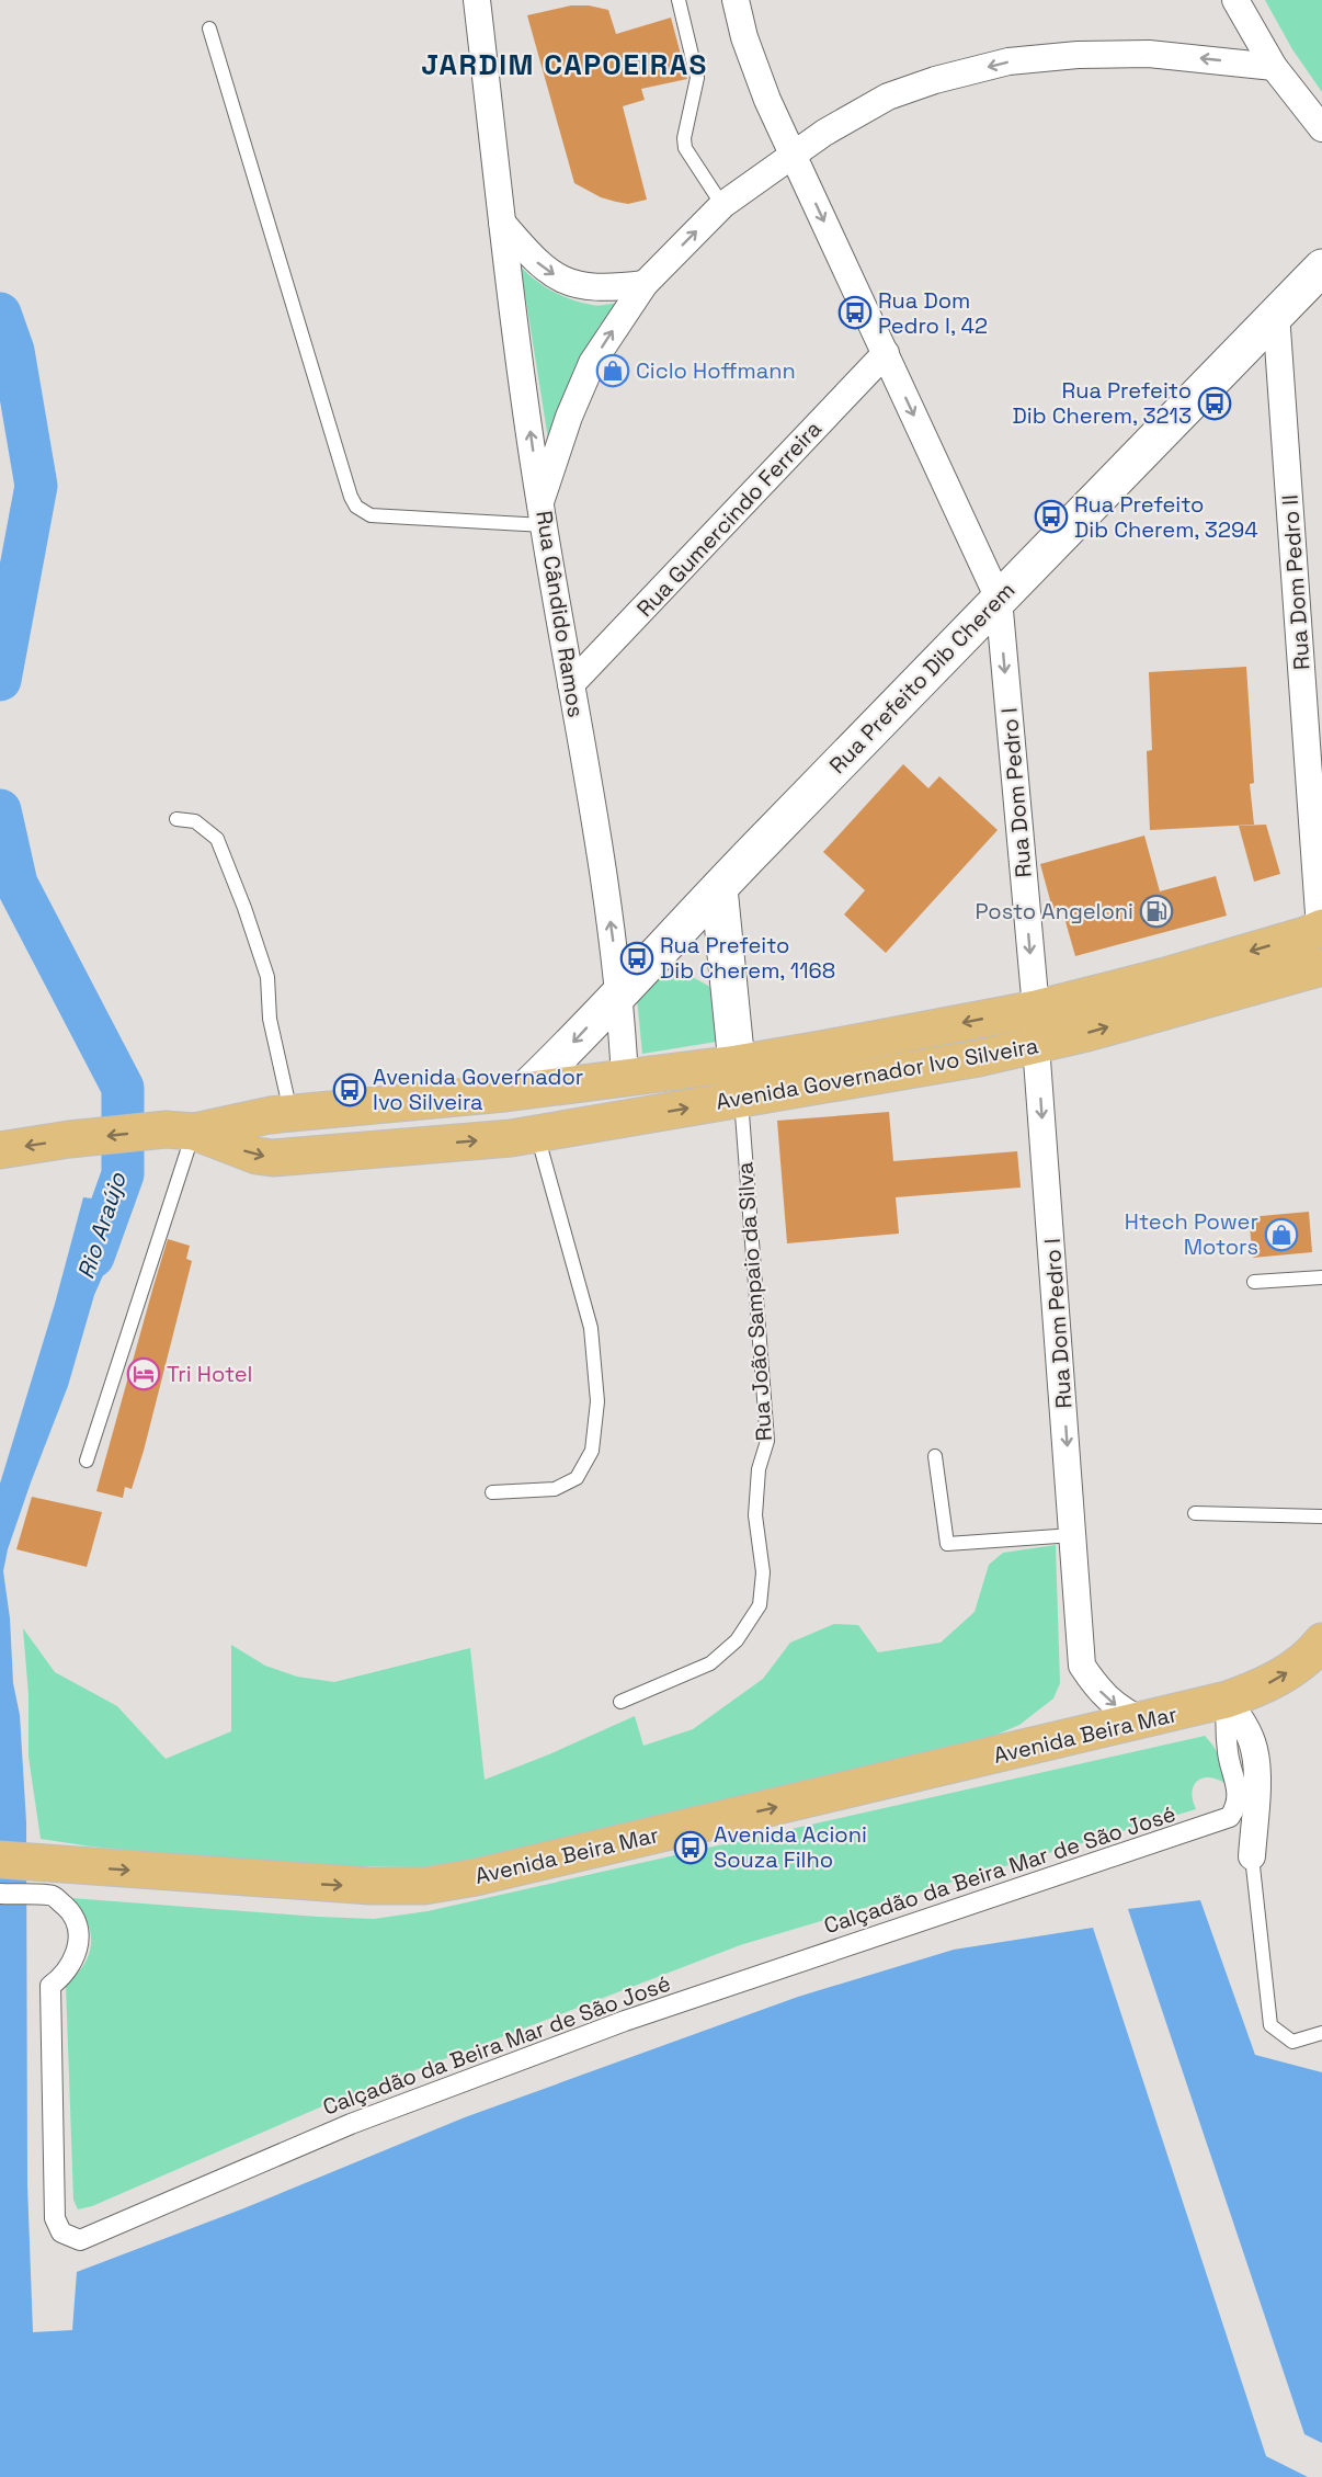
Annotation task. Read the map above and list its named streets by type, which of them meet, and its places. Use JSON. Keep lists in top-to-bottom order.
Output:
{
  "streets": {
    "main road": ["Rua Prefeito Dib Cherem", "Avenida Governador Ivo Silveira", "Avenida Beira Mar"],
    "street": [
      "Rua Gumercindo Ferreira",
      "Rua Dom Pedro II",
      "Rua Cândido Ramos",
      "Rua Dom Pedro I",
      "Calçadão da Beira Mar de São José"
    ],
    "lane": ["Rua João Sampaio da Silva"]
  },
  "crossings": [
    ["Rua Gumercindo Ferreira", "Rua Cândido Ramos"],
    ["Rua Gumercindo Ferreira", "Rua Dom Pedro I"],
    ["Rua Dom Pedro II", "Rua Prefeito Dib Cherem"],
    ["Rua Dom Pedro II", "Avenida Governador Ivo Silveira"],
    ["Rua Cândido Ramos", "Rua Prefeito Dib Cherem"],
    ["Rua Cândido Ramos", "Rua Dom Pedro I"],
    ["Rua Cândido Ramos", "Avenida Governador Ivo Silveira"],
    ["Rua Prefeito Dib Cherem", "Rua Dom Pedro I"],
    ["Rua Prefeito Dib Cherem", "Avenida Governador Ivo Silveira"],
    ["Rua Dom Pedro I", "Avenida Governador Ivo Silveira"],
    ["Rua Dom Pedro I", "Avenida Beira Mar"],
    ["Avenida Governador Ivo Silveira", "Rua João Sampaio da Silva"],
    ["Avenida Beira Mar", "Calçadão da Beira Mar de São José"]
  ],
  "one_way": ["Rua Dom Pedro I", "Avenida Beira Mar"],
  "districts": ["JARDIM CAPOEIRAS"],
  "water": ["Rio Araújo"],
  "places": {
    "bus stop": [
      "Rua Dom Pedro I, 42",
      "Rua Prefeito Dib Cherem, 3213",
      "Rua Prefeito Dib Cherem, 3294",
      "Rua Prefeito Dib Cherem, 1168",
      "Avenida Governador Ivo Silveira",
      "Avenida Acioni Souza Filho"
    ],
    "shop": ["Ciclo Hoffmann", "Htech Power Motors"],
    "fuel station": ["Posto Angeloni"],
    "hotel": ["Tri Hotel"]
  }
}
